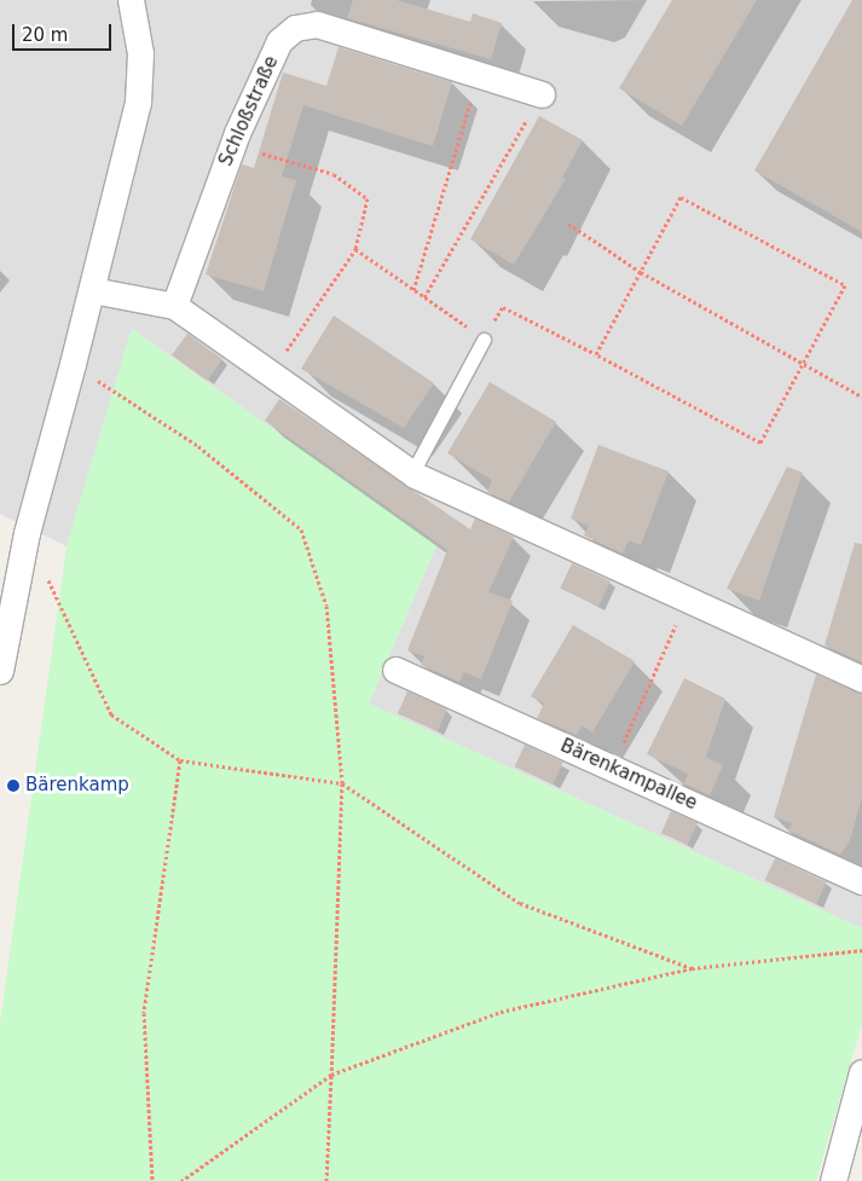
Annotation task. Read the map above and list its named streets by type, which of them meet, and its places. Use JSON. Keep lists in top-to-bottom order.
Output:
{
  "streets": {
    "street": ["Schloßstraße", "Bärenkampallee"]
  },
  "places": ["Bärenkamp"],
  "scale_bar": "20 m"
}
